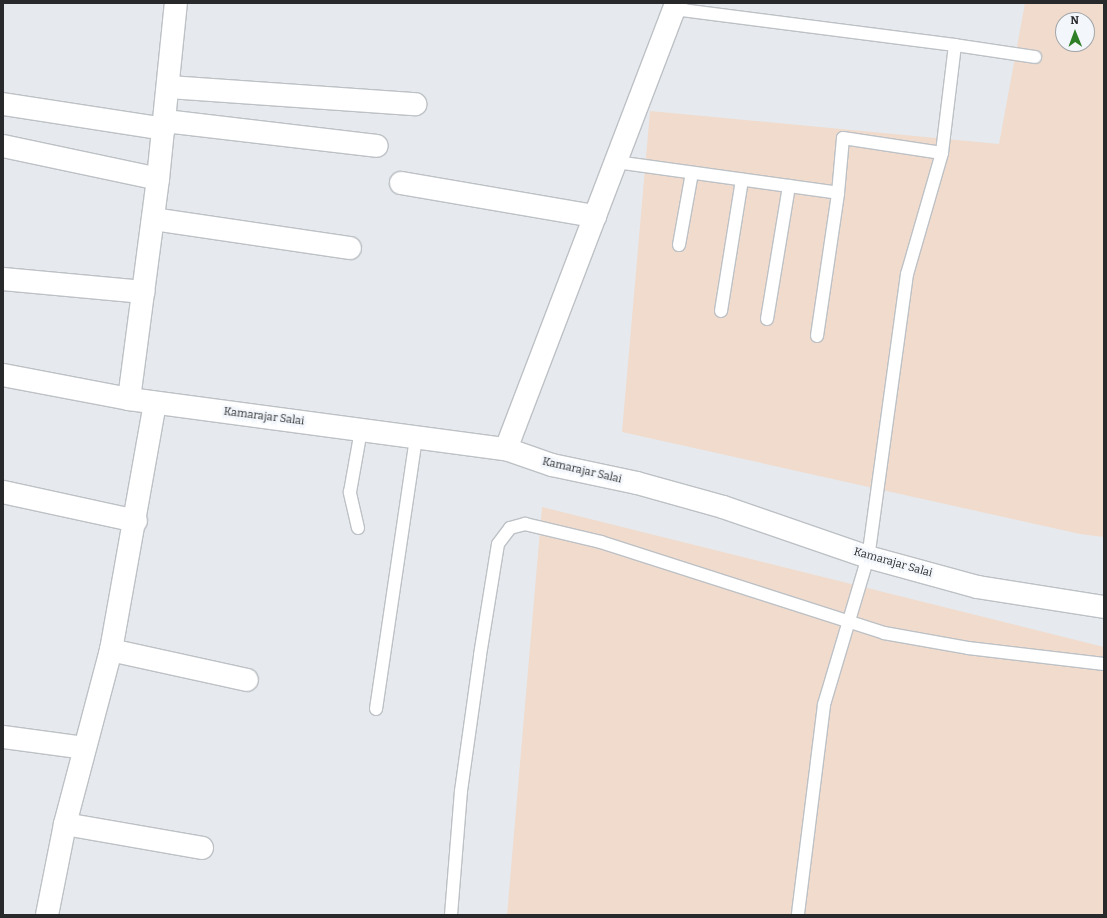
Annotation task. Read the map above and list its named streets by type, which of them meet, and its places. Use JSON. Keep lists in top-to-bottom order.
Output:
{
  "streets": {
    "street": ["Kamarajar Salai"]
  },
  "north": "top"
}
